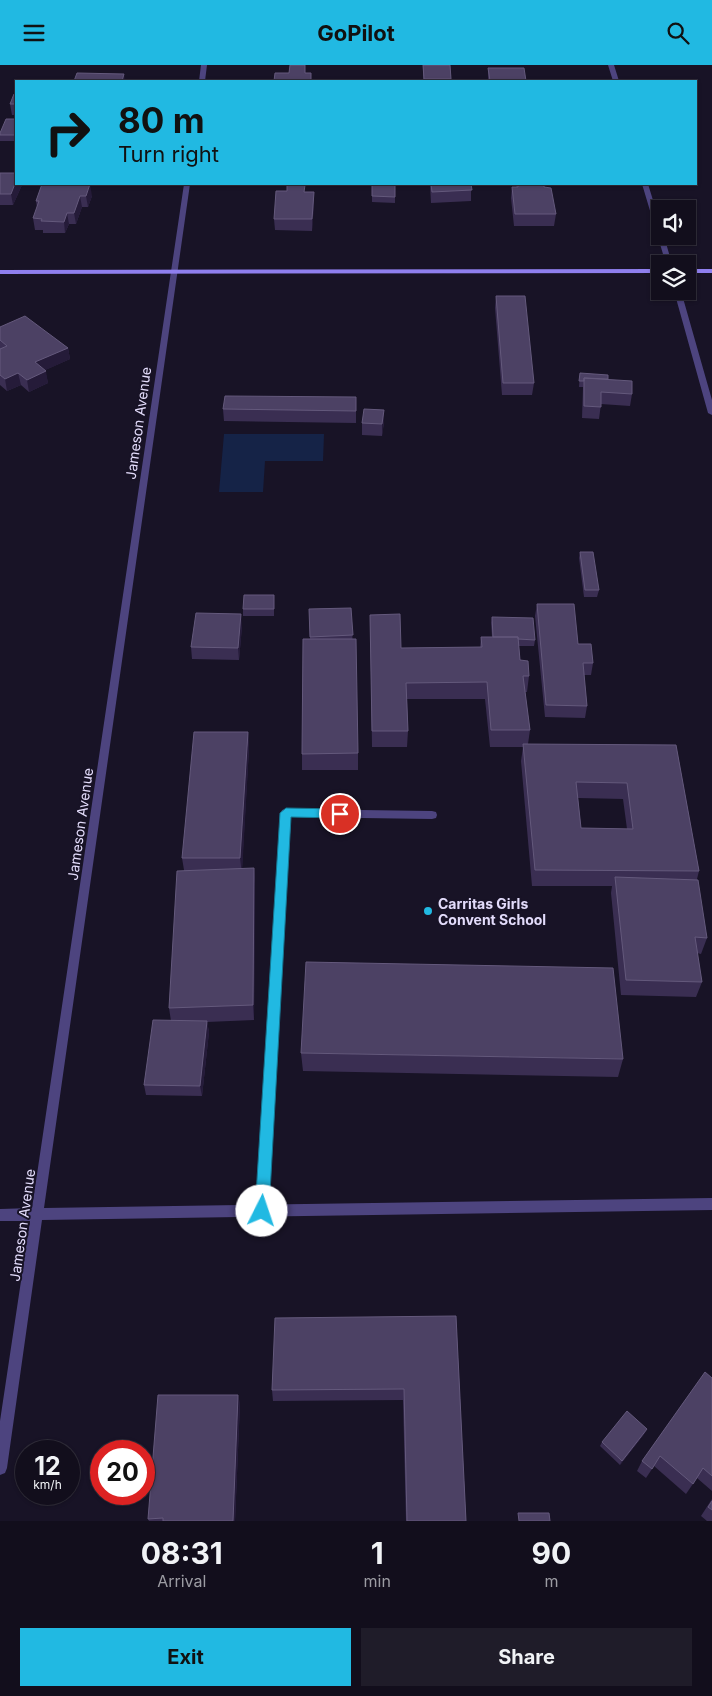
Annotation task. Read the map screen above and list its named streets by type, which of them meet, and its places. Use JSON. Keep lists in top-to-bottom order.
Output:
{
  "streets": {
    "street": ["Jameson Avenue"]
  },
  "places": ["Carritas Girls Convent School"],
  "page": {
    "header": "GoPilot",
    "turn": ["80 m", "Turn right"],
    "speed": "12 km/h",
    "limit": "20",
    "eta": [
      "08:31",
      "Arrival",
      "1",
      "min",
      "90",
      "m"
    ],
    "buttons": ["Exit", "Share"]
  }
}
